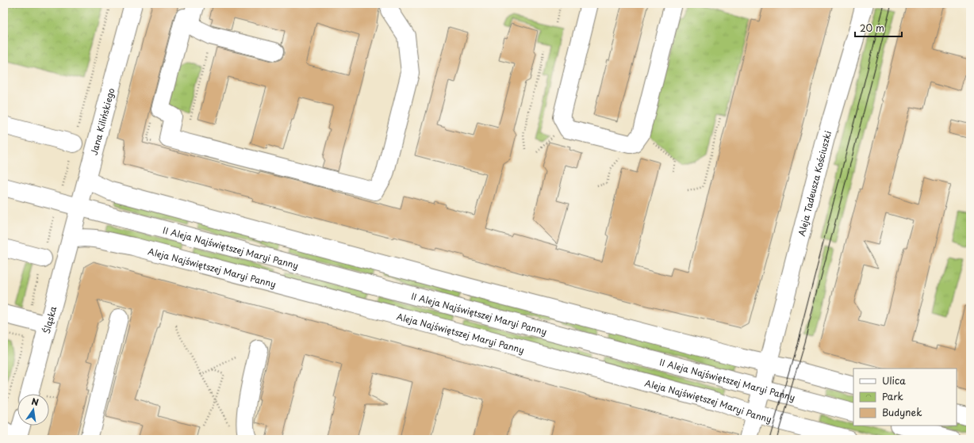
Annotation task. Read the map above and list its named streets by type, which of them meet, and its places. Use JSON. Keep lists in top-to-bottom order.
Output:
{
  "streets": {
    "street": [
      "Jana Kilińskiego",
      "Aleja Tadeusza Kościuszki",
      "II Aleja Najświętszej Maryi Panny",
      "Aleja Najświętszej Maryi Panny",
      "Śląska"
    ]
  },
  "crossings": [
    ["Jana Kilińskiego", "II Aleja Najświętszej Maryi Panny"],
    ["Jana Kilińskiego", "Aleja Najświętszej Maryi Panny"],
    ["Jana Kilińskiego", "Śląska"],
    ["Aleja Tadeusza Kościuszki", "II Aleja Najświętszej Maryi Panny"],
    ["Aleja Tadeusza Kościuszki", "Aleja Najświętszej Maryi Panny"],
    ["Aleja Najświętszej Maryi Panny", "Śląska"]
  ],
  "legend": ["Ulica", "Park", "Budynek"],
  "scale_bar": "20 m",
  "north": "top"
}
